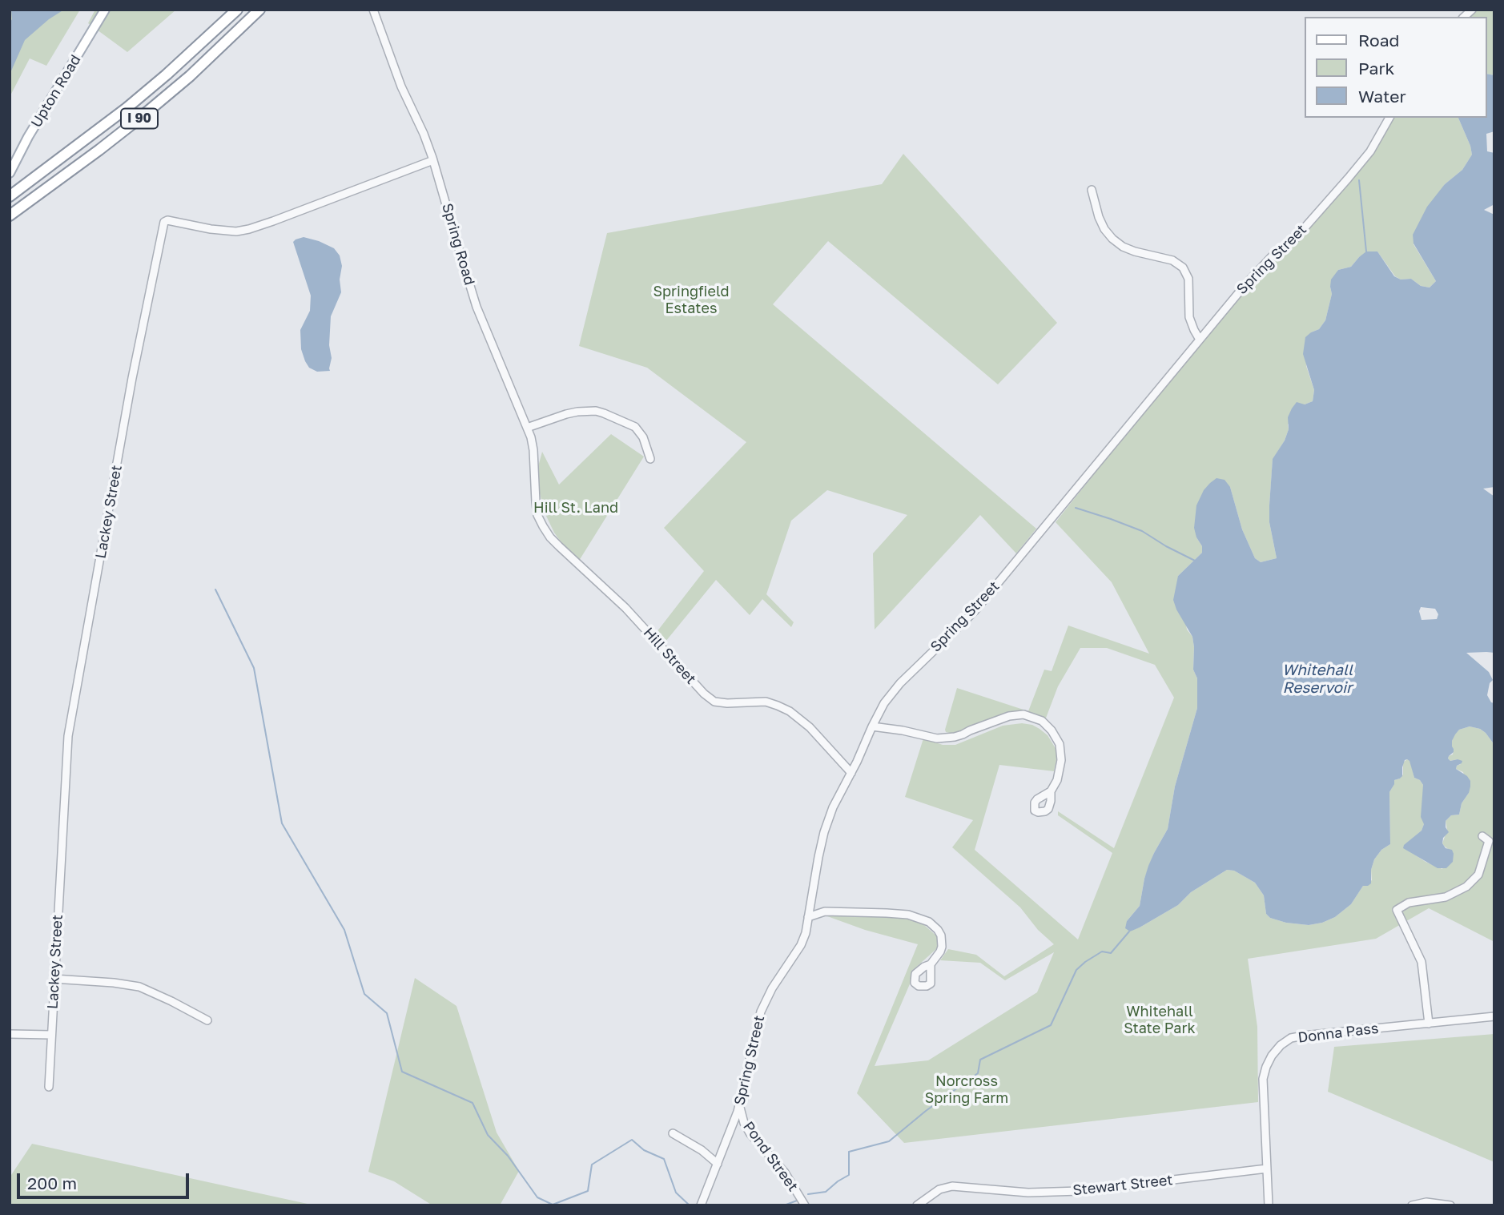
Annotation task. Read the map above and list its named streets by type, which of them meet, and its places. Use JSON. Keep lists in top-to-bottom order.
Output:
{
  "streets": {
    "highway": ["I 90"],
    "main road": ["Upton Road"],
    "street": [
      "Spring Road",
      "Spring Street",
      "Lackey Street",
      "Hill Street",
      "Donna Pass",
      "Pond Street",
      "Stewart Street"
    ]
  },
  "crossings": [
    ["Spring Road", "Lackey Street"],
    ["Spring Road", "Hill Street"],
    ["Spring Street", "Hill Street"],
    ["Spring Street", "Pond Street"],
    ["Donna Pass", "Stewart Street"]
  ],
  "water": ["Whitehall Reservoir"],
  "parks": [
    "Springfield Estates",
    "Hill St. Land",
    "Whitehall State Park",
    "Norcross Spring Farm"
  ],
  "legend": ["Road", "Park", "Water"],
  "scale_bar": "200 m"
}
